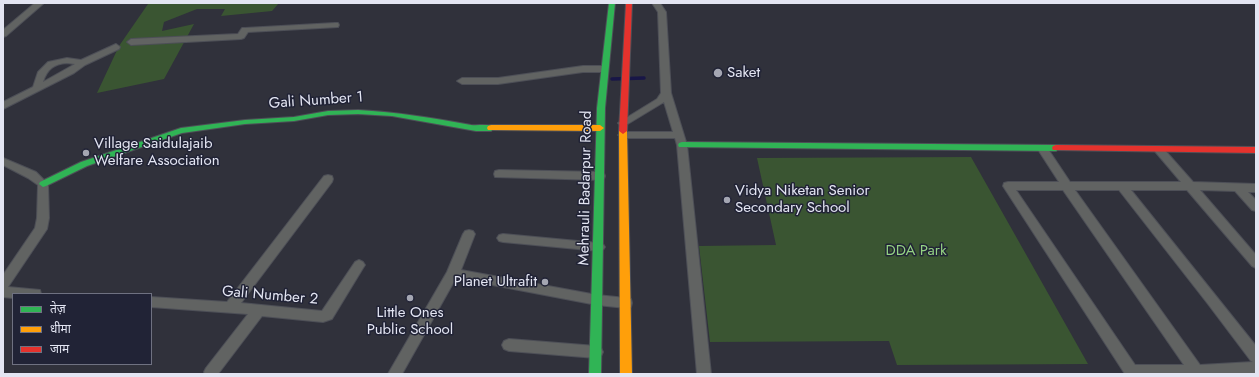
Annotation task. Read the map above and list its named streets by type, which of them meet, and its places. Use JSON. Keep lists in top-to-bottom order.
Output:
{
  "streets": {
    "street": ["Gali Number 1", "Mehrauli Badarpur Road", "Gali Number 2"]
  },
  "crossings": [
    ["Gali Number 1", "Mehrauli Badarpur Road"]
  ],
  "parks": ["DDA Park"],
  "places": [
    "Saket",
    "Village Saidulajaib Welfare Association",
    "Vidya Niketan Senior Secondary School",
    "Planet Ultrafit",
    "Little Ones Public School"
  ],
  "legend": ["तेज़", "धीमा", "जाम"]
}
